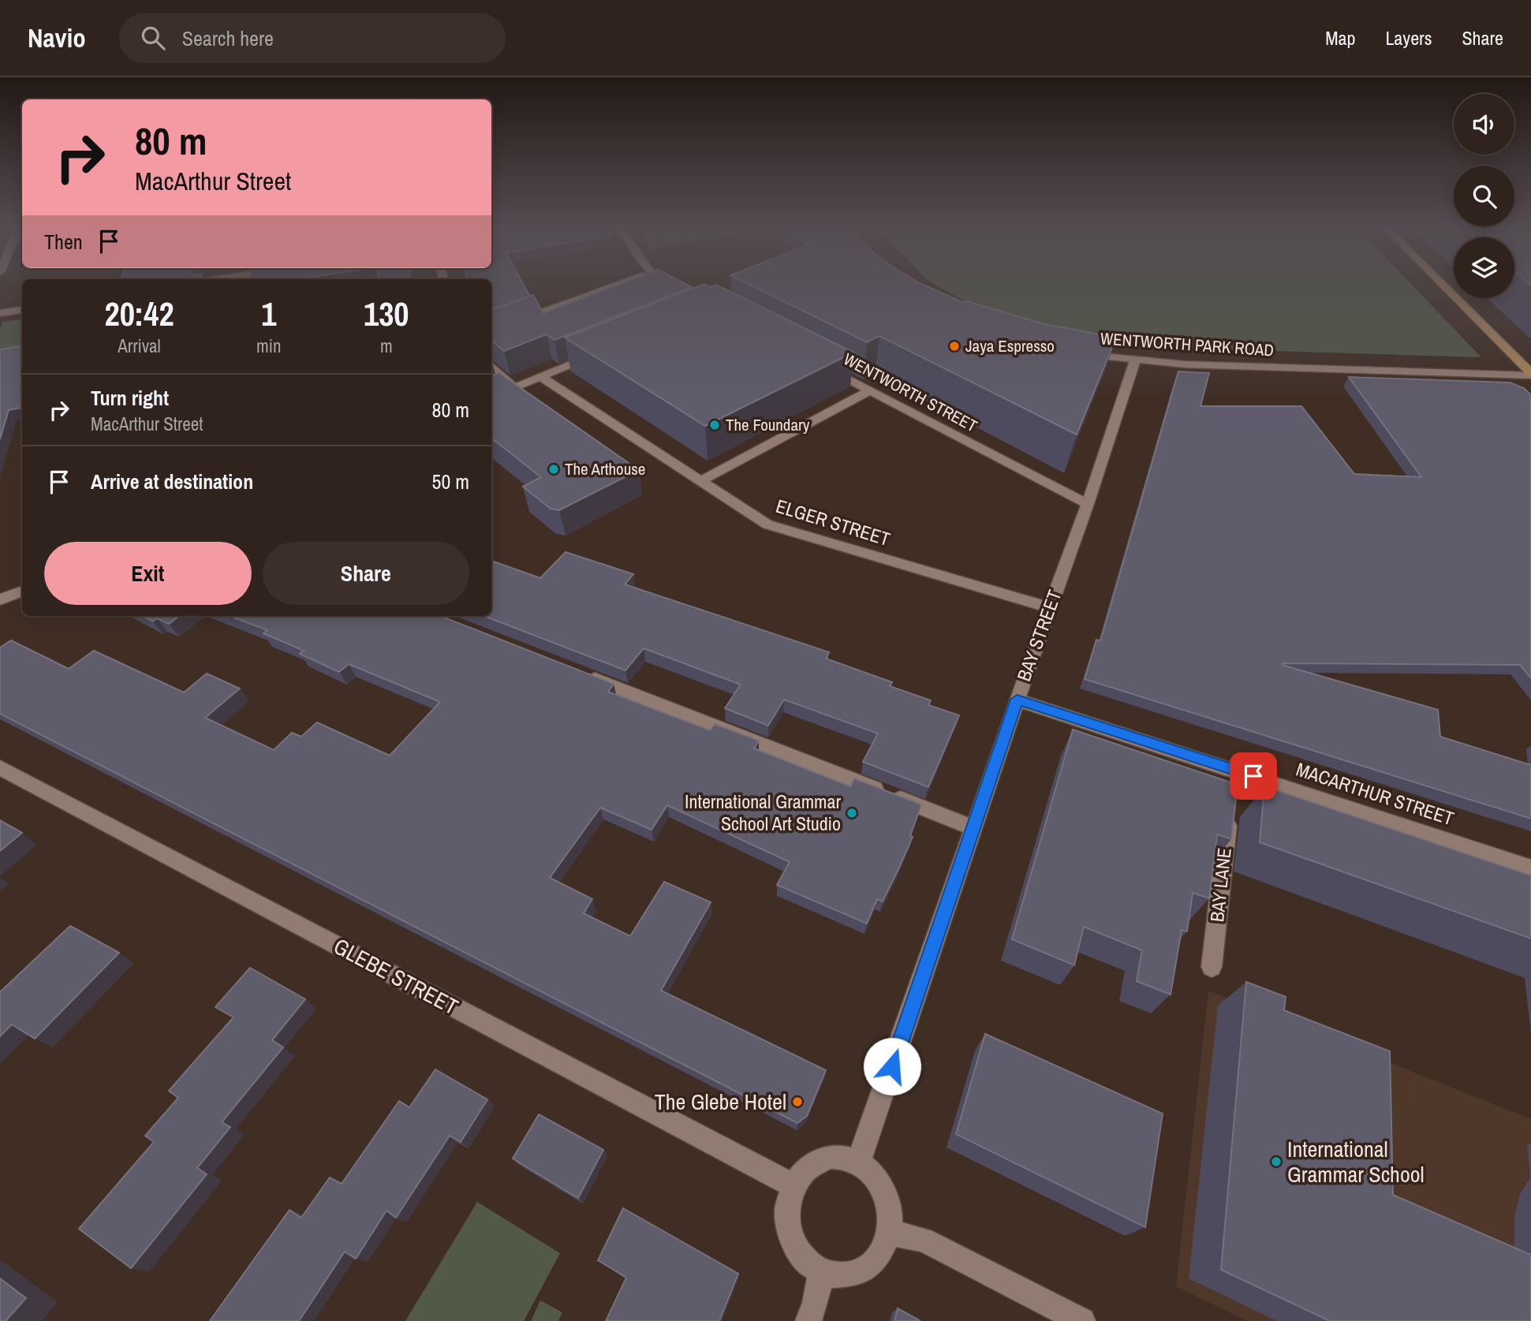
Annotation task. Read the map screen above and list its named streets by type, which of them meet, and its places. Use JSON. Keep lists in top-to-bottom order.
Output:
{
  "streets": {
    "street": [
      "WENTWORTH PARK ROAD",
      "WENTWORTH STREET",
      "ELGER STREET",
      "BAY STREET",
      "MACARTHUR STREET",
      "BAY LANE",
      "GLEBE STREET"
    ]
  },
  "crossings": [
    ["WENTWORTH PARK ROAD", "BAY STREET"],
    ["WENTWORTH STREET", "BAY STREET"],
    ["ELGER STREET", "BAY STREET"],
    ["BAY STREET", "MACARTHUR STREET"],
    ["BAY STREET", "GLEBE STREET"],
    ["MACARTHUR STREET", "BAY LANE"]
  ],
  "places": [
    "Jaya Espresso",
    "The Foundary",
    "The Arthouse",
    "International Grammar School Art Studio",
    "The Glebe Hotel",
    "International Grammar School"
  ],
  "page": {
    "header": "Navio",
    "search": "Search here",
    "nav": ["Map", "Layers", "Share"],
    "turn": ["80 m", "MacArthur Street"],
    "then": "Then",
    "eta": [
      "20:42",
      "Arrival",
      "1",
      "min",
      "130",
      "m"
    ],
    "list": [
      {
        "name": "Turn right",
        "note": "MacArthur Street",
        "value": "80 m"
      },
      {
        "name": "Arrive at destination",
        "value": "50 m"
      }
    ],
    "buttons": ["Exit", "Share"]
  }
}
